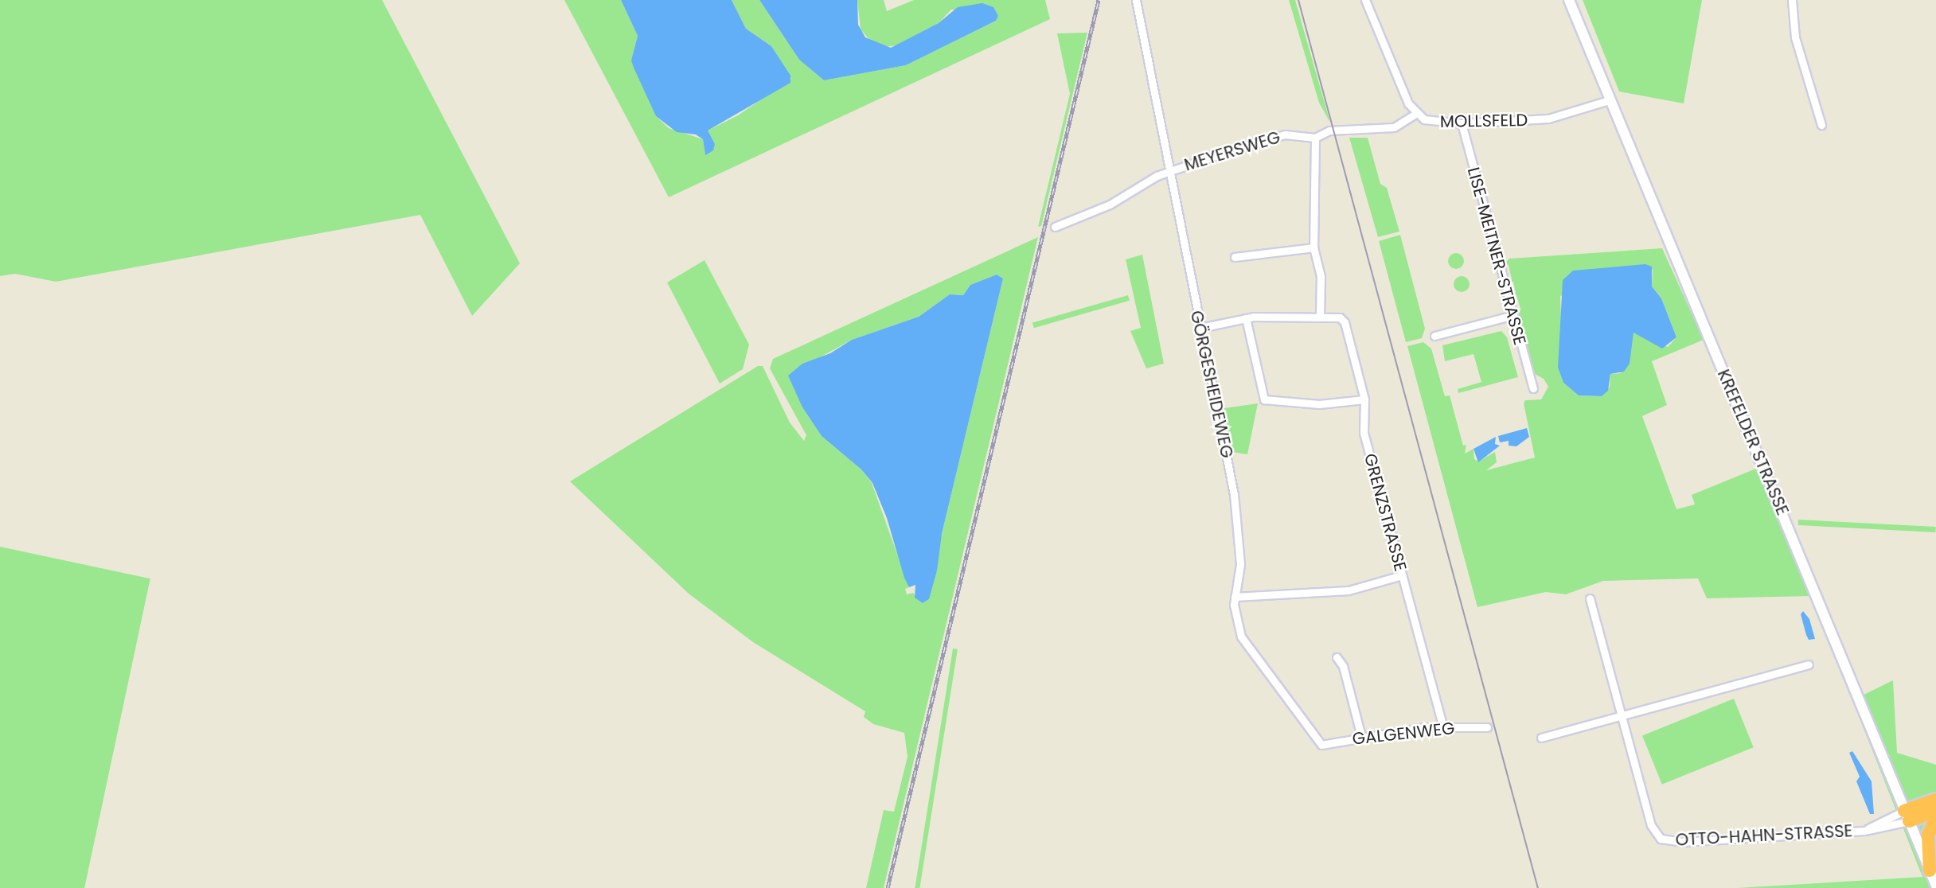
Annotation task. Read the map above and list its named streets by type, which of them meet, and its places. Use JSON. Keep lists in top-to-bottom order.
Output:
{
  "streets": {
    "main road": ["KREFELDER STRASSE"],
    "street": [
      "MOLLSFELD",
      "MEYERSWEG",
      "LISE-MEITNER-STRASSE",
      "GÖRGESHEIDEWEG",
      "GRENZSTRASSE",
      "GALGENWEG",
      "OTTO-HAHN-STRASSE"
    ]
  },
  "crossings": [
    ["MOLLSFELD", "MEYERSWEG"],
    ["MOLLSFELD", "LISE-MEITNER-STRASSE"],
    ["MOLLSFELD", "KREFELDER STRASSE"],
    ["MEYERSWEG", "GÖRGESHEIDEWEG"],
    ["GÖRGESHEIDEWEG", "GRENZSTRASSE"],
    ["GÖRGESHEIDEWEG", "GALGENWEG"],
    ["KREFELDER STRASSE", "OTTO-HAHN-STRASSE"],
    ["GRENZSTRASSE", "GALGENWEG"]
  ]
}
